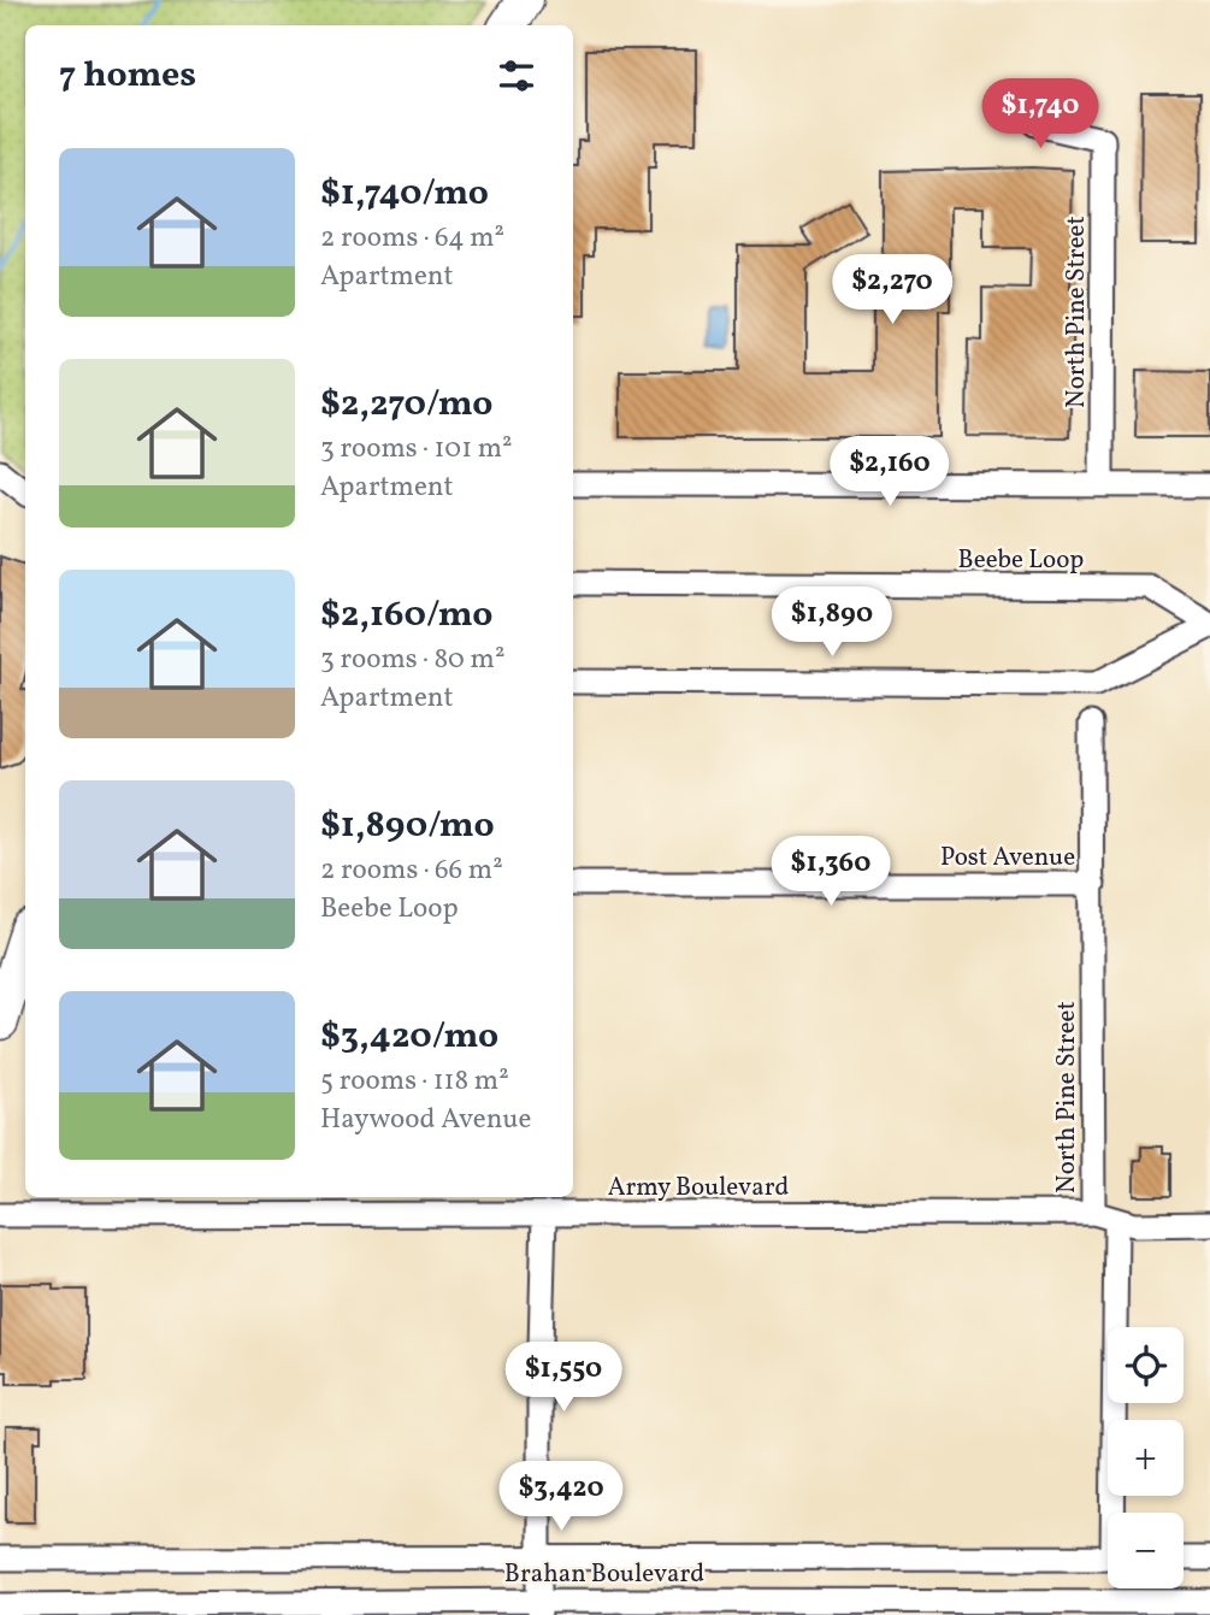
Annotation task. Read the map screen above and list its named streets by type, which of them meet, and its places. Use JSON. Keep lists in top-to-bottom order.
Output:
{
  "streets": {
    "street": [
      "North Pine Street",
      "Beebe Loop",
      "Post Avenue",
      "Army Boulevard",
      "Brahan Boulevard"
    ]
  },
  "crossings": [
    ["North Pine Street", "Post Avenue"],
    ["North Pine Street", "Army Boulevard"]
  ],
  "page": {
    "heading": "7 homes",
    "price": [
      "$1,740",
      "$2,270",
      "$2,160",
      "$1,890",
      "$1,360",
      "$1,550",
      "$3,420"
    ],
    "list": [
      {
        "name": "$1,740/mo",
        "note": "2 rooms · 64 m² · Apartment"
      },
      {
        "name": "$2,270/mo",
        "note": "3 rooms · 101 m² · Apartment"
      },
      {
        "name": "$2,160/mo",
        "note": "3 rooms · 80 m² · Apartment"
      },
      {
        "name": "$1,890/mo",
        "note": "2 rooms · 66 m² · Beebe Loop"
      },
      {
        "name": "$3,420/mo",
        "note": "5 rooms · 118 m² · Haywood Avenue"
      }
    ],
    "map_buttons": ["+", "−"]
  }
}
